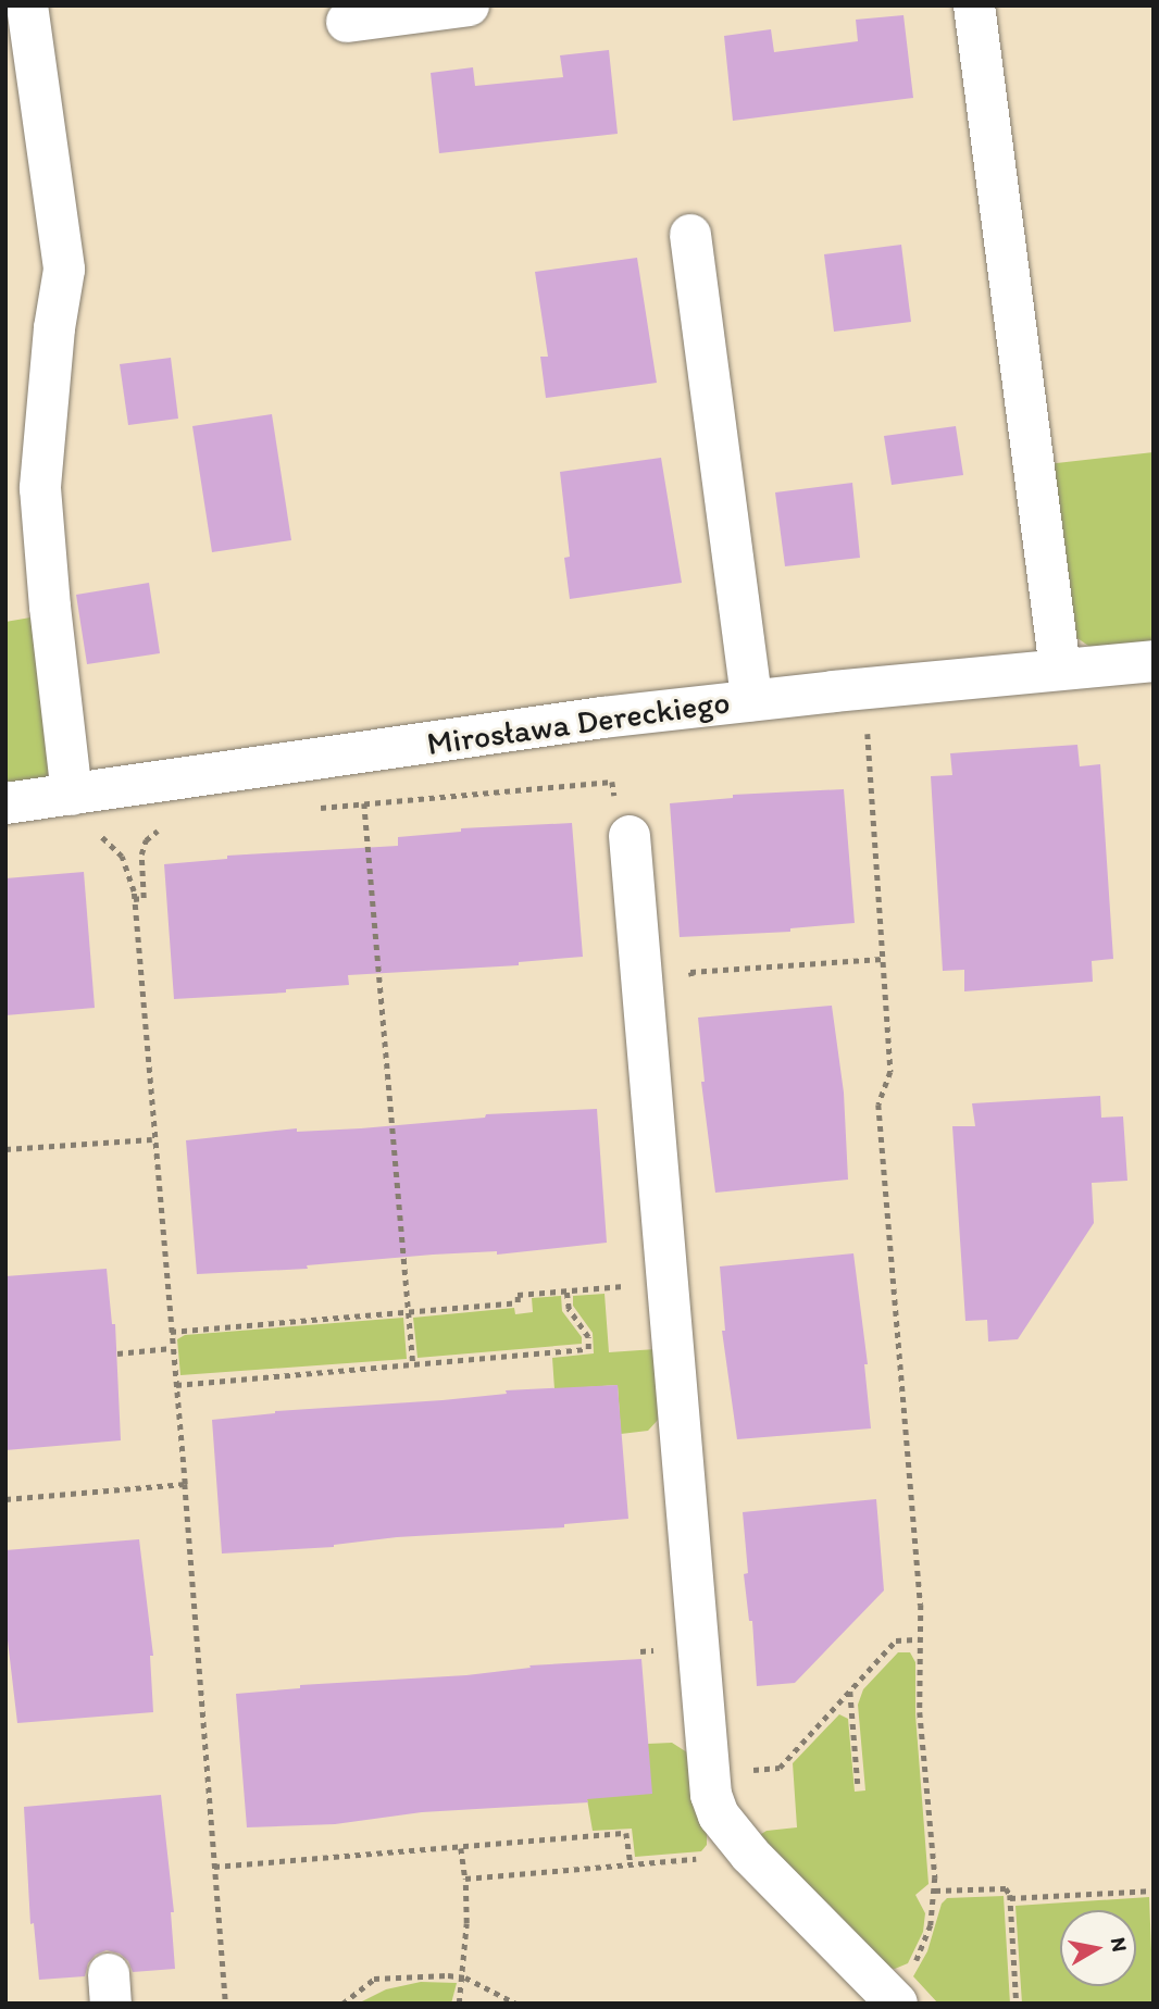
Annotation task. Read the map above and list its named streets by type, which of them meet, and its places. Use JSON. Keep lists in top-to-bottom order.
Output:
{
  "streets": {
    "street": ["Mirosława Dereckiego"]
  },
  "north": "right"
}
